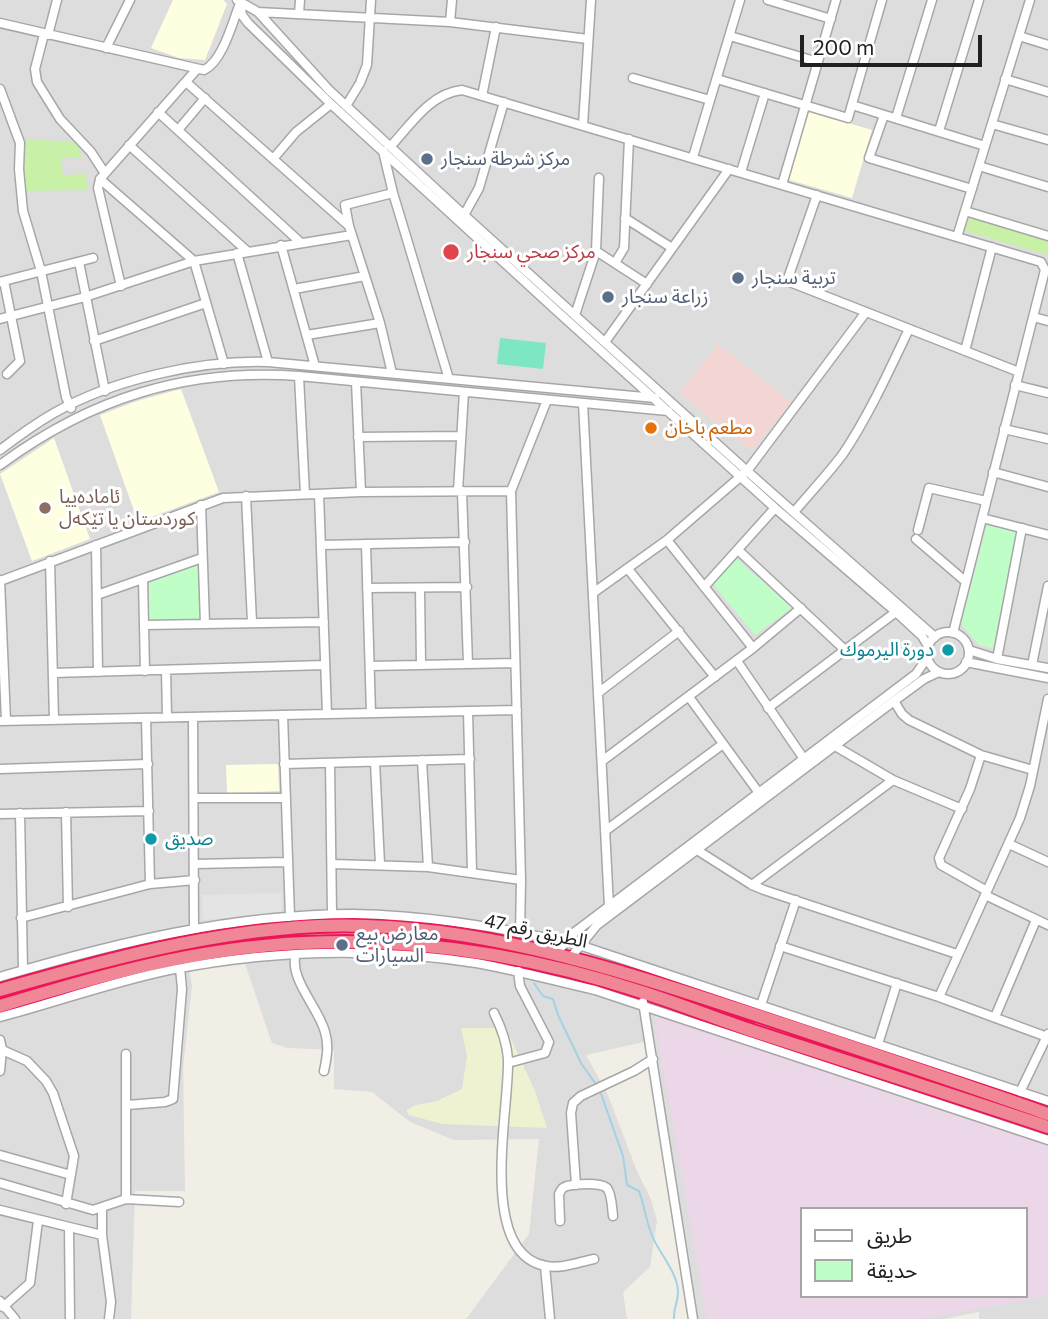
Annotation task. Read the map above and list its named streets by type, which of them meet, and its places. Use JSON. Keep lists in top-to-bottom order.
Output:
{
  "streets": {
    "highway": ["الطريق رقم 47"]
  },
  "places": [
    "مركز شرطة سنجار",
    "مركز صحي سنجار",
    "تربية سنجار",
    "زراعة سنجار",
    "مطعم باخان",
    "ئامادەییا کوردستان یا تێکەل",
    "دورة اليرموك",
    "صديق",
    "معارض بيع السيارات"
  ],
  "legend": ["طريق", "حديقة"],
  "scale_bar": "200 m"
}
